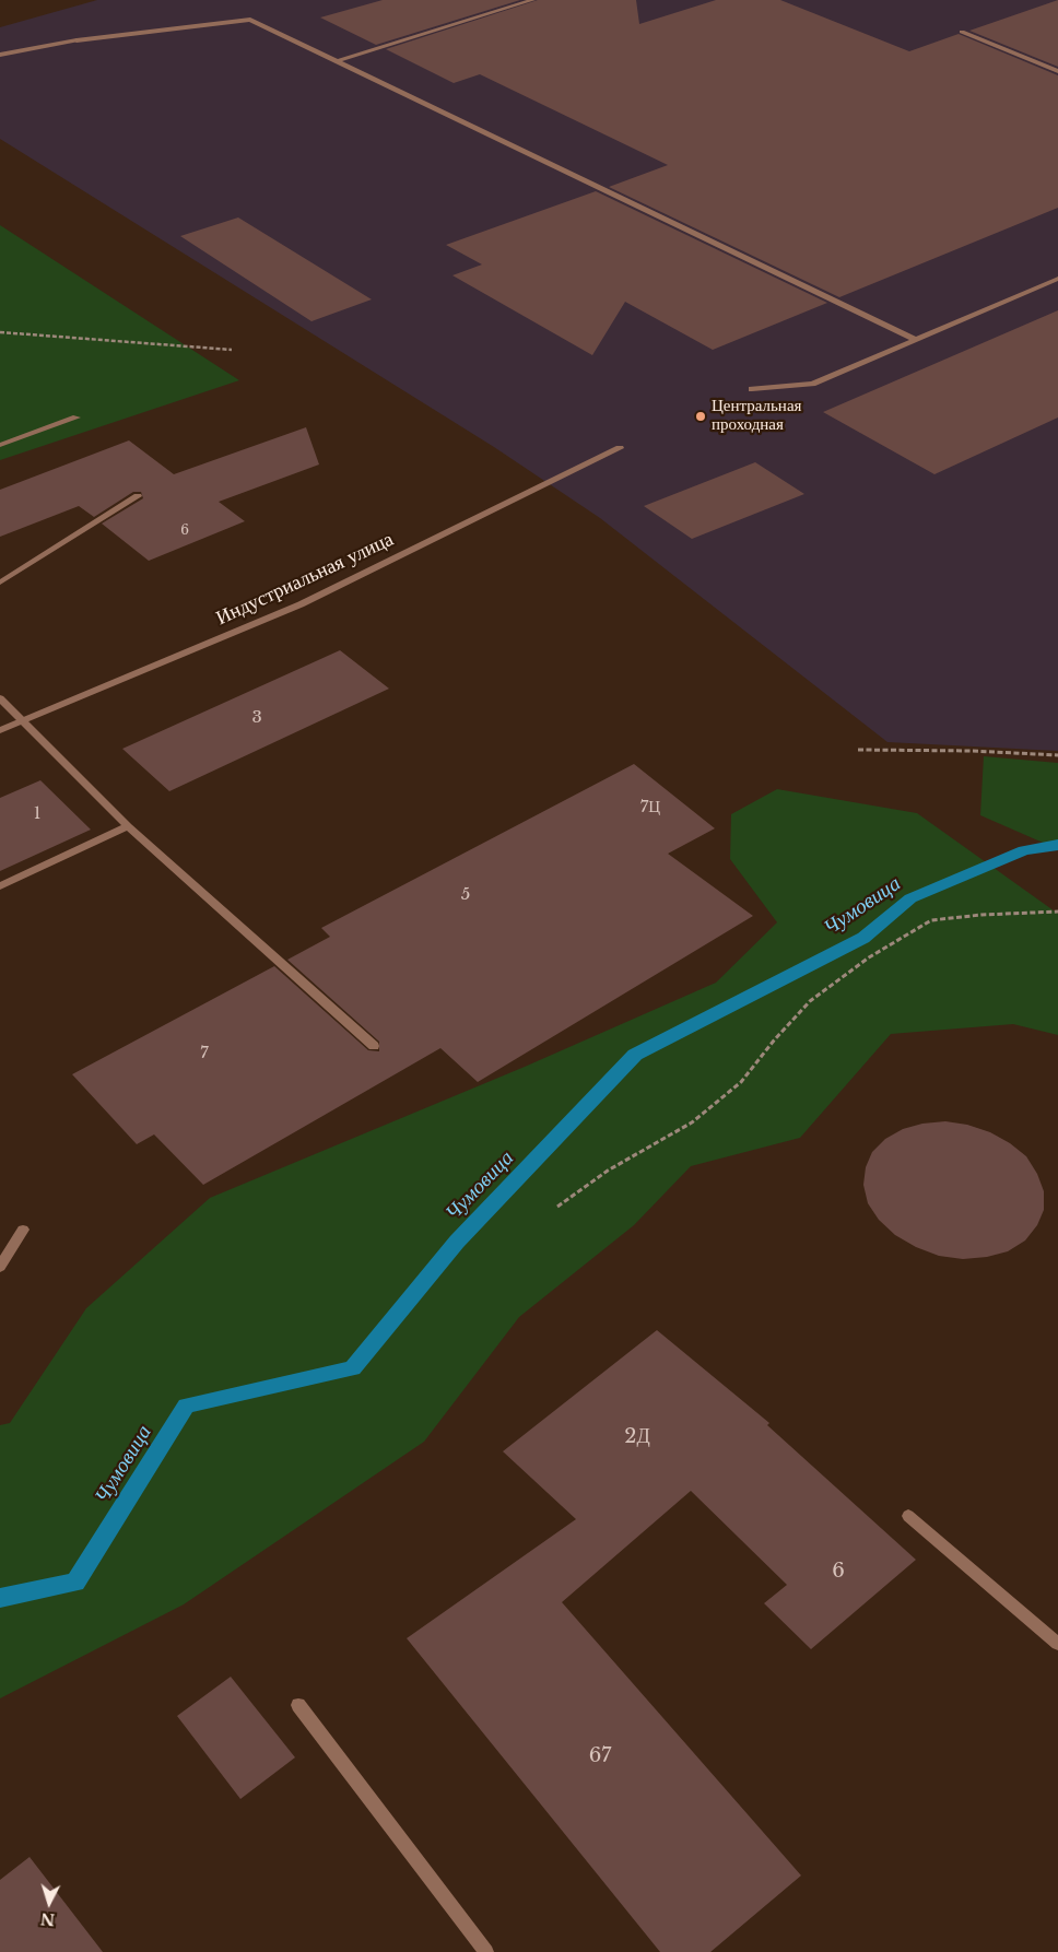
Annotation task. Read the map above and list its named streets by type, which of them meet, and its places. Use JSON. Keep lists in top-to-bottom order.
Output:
{
  "streets": {
    "street": ["Индустриальная улица"]
  },
  "water": ["Чумовица"],
  "places": ["Центральная проходная"],
  "house_numbers": [
    "6",
    "3",
    "7Ц",
    "1",
    "5",
    "7",
    "2Д",
    "6",
    "67"
  ],
  "north": "bottom"
}
